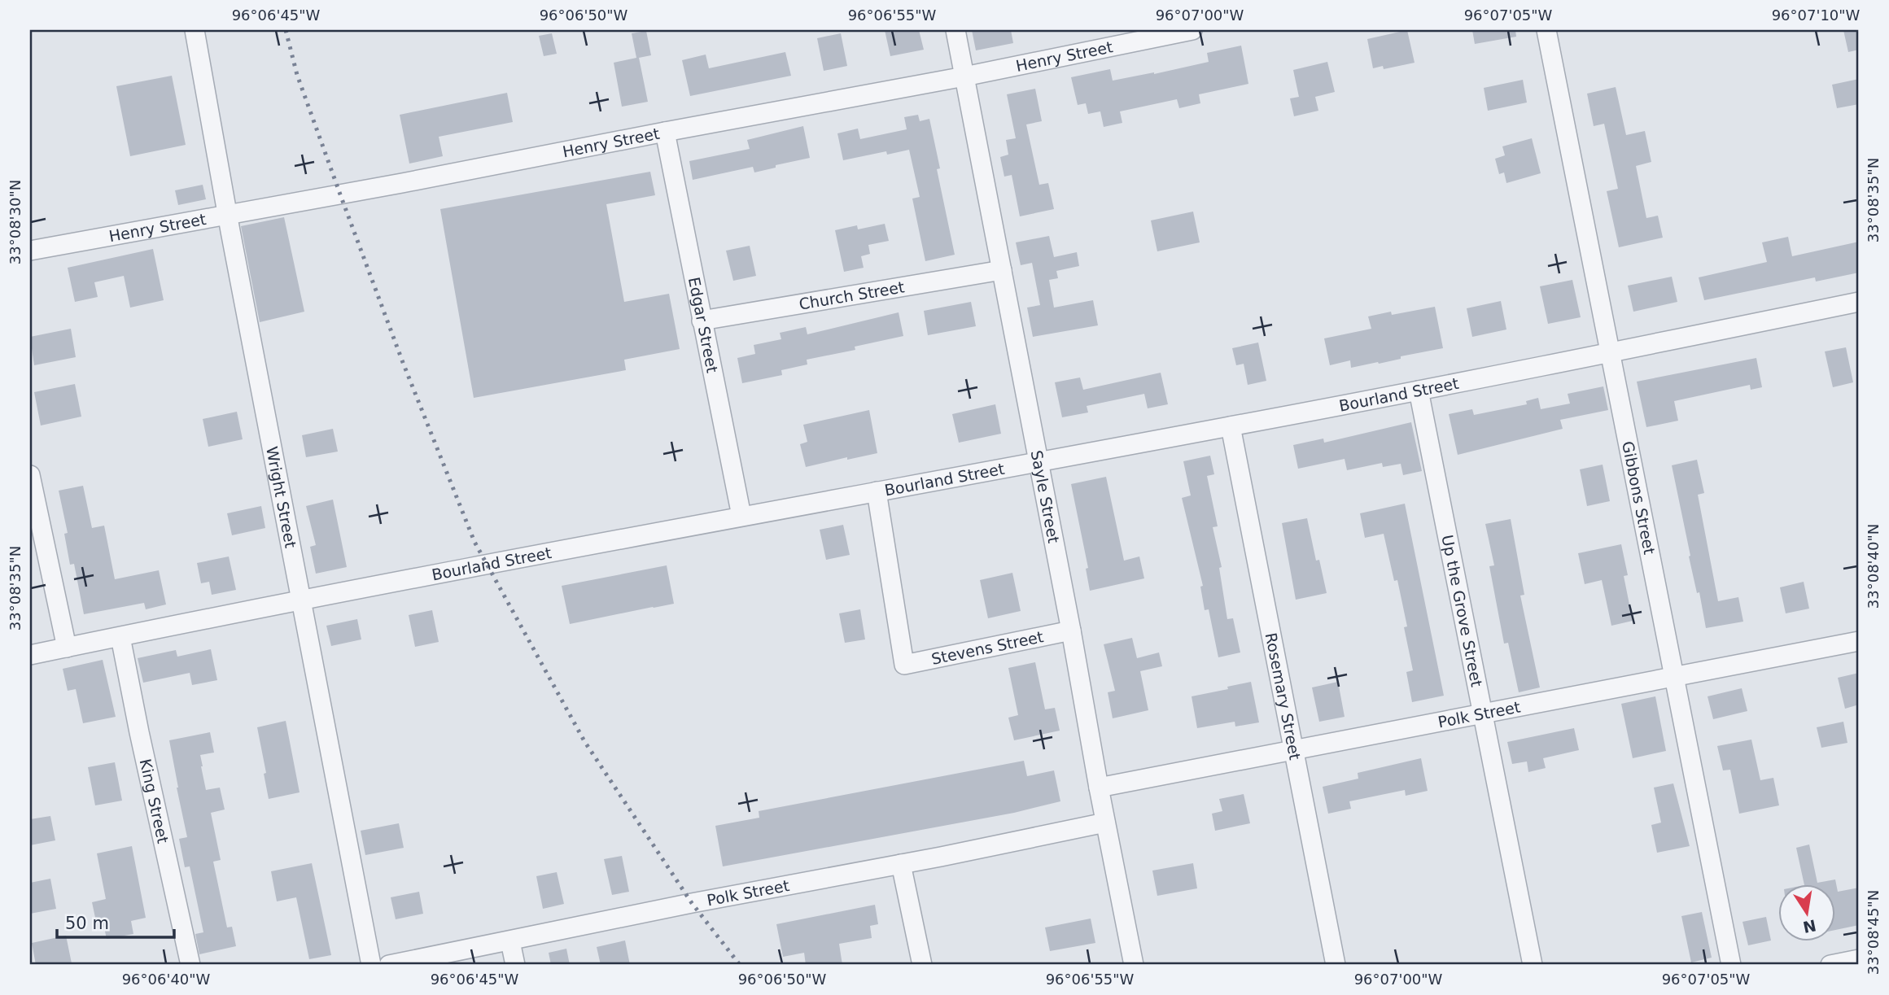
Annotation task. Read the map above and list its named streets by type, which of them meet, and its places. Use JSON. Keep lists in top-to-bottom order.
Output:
{
  "streets": {
    "street": [
      "Henry Street",
      "Church Street",
      "Edgar Street",
      "Bourland Street",
      "Sayle Street",
      "Gibbons Street",
      "Wright Street",
      "Up the Grove Street",
      "Stevens Street",
      "Rosemary Street",
      "Polk Street",
      "King Street"
    ]
  },
  "crossings": [
    ["Henry Street", "Edgar Street"],
    ["Henry Street", "Sayle Street"],
    ["Henry Street", "Wright Street"],
    ["Church Street", "Edgar Street"],
    ["Church Street", "Sayle Street"],
    ["Edgar Street", "Bourland Street"],
    ["Bourland Street", "Sayle Street"],
    ["Bourland Street", "Gibbons Street"],
    ["Bourland Street", "Wright Street"],
    ["Bourland Street", "Up the Grove Street"],
    ["Bourland Street", "Stevens Street"],
    ["Bourland Street", "Rosemary Street"],
    ["Bourland Street", "King Street"],
    ["Sayle Street", "Stevens Street"],
    ["Sayle Street", "Polk Street"],
    ["Gibbons Street", "Polk Street"],
    ["Up the Grove Street", "Polk Street"],
    ["Rosemary Street", "Polk Street"]
  ],
  "scale_bar": "50 m",
  "north": "bottom",
  "coordinates": [
    "96°06'45\"W",
    "96°06'50\"W",
    "96°06'55\"W",
    "96°07'00\"W",
    "96°07'05\"W",
    "96°07'10\"W",
    "33°08'35\"N",
    "33°08'30\"N",
    "33°08'40\"N",
    "33°08'45\"N",
    "96°06'40\"W"
  ]
}
